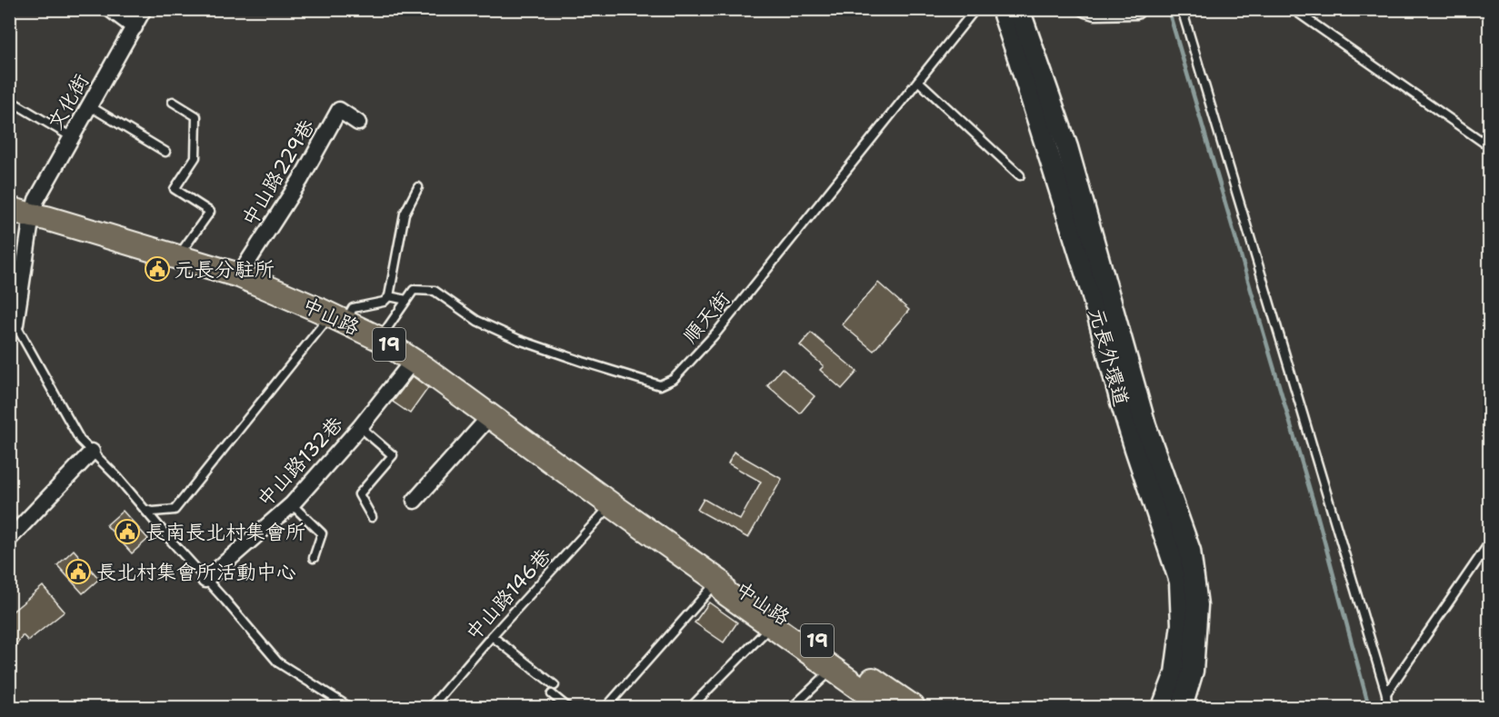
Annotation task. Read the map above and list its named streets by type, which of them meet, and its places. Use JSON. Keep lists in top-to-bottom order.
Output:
{
  "streets": {
    "main road": ["中山路", "19"],
    "street": [
      "文化街",
      "中山路229巷",
      "元長外環道",
      "中山路132巷"
    ],
    "lane": ["順天街", "中山路146巷"]
  },
  "crossings": [
    ["文化街", "中山路"],
    ["中山路229巷", "中山路"],
    ["中山路", "中山路132巷"],
    ["中山路", "中山路146巷"]
  ],
  "places": {
    "public building": ["元長分駐所", "長南長北村集會所", "長北村集會所活動中心"]
  }
}
